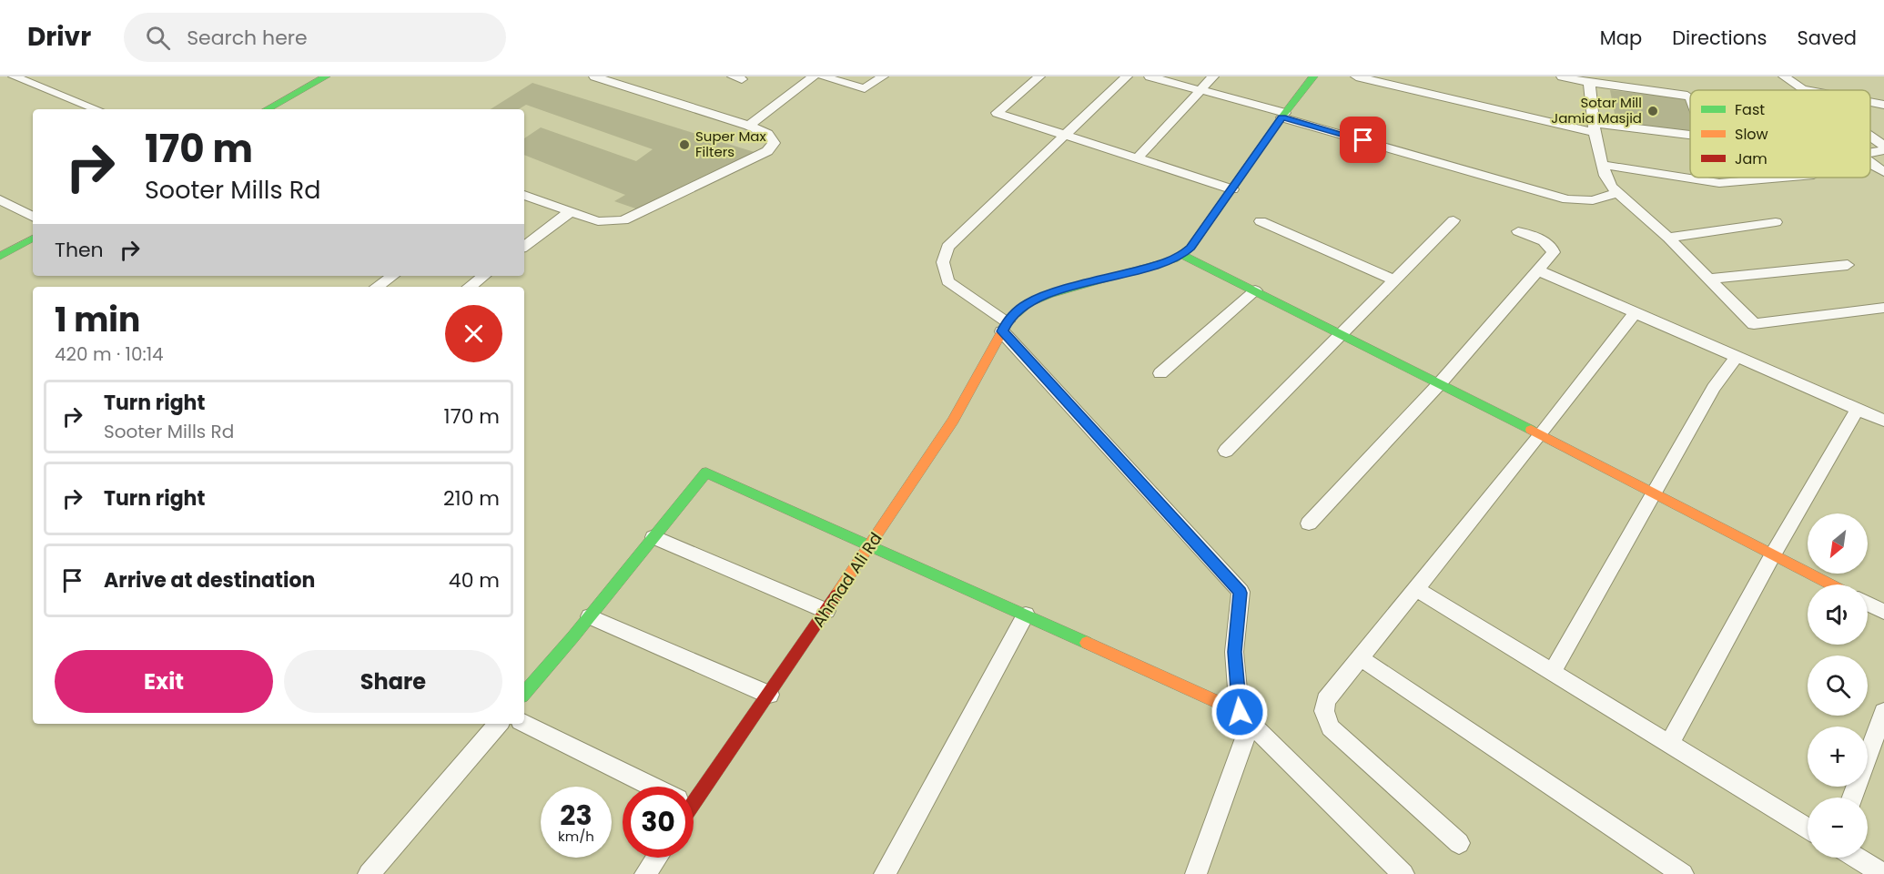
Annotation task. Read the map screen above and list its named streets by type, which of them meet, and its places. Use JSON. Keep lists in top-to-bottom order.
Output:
{
  "streets": {
    "street": ["Ahmad Ali Rd"]
  },
  "places": ["Sotar Mill Jamia Masjid", "Super Max Filters"],
  "legend": ["Fast", "Slow", "Jam"],
  "north": "bottom left",
  "page": {
    "header": "Drivr",
    "search": "Search here",
    "nav": ["Map", "Directions", "Saved"],
    "turn": ["170 m", "Sooter Mills Rd"],
    "then": "Then",
    "heading": ["1 min", "420 m · 10:14"],
    "list": [
      {
        "name": "Turn right",
        "note": "Sooter Mills Rd",
        "value": "170 m"
      },
      {
        "name": "Turn right",
        "value": "210 m"
      },
      {
        "name": "Arrive at destination",
        "value": "40 m"
      }
    ],
    "map_buttons": ["+", "−"],
    "buttons": ["Exit", "Share"],
    "speed": "23 km/h",
    "limit": "30"
  }
}
